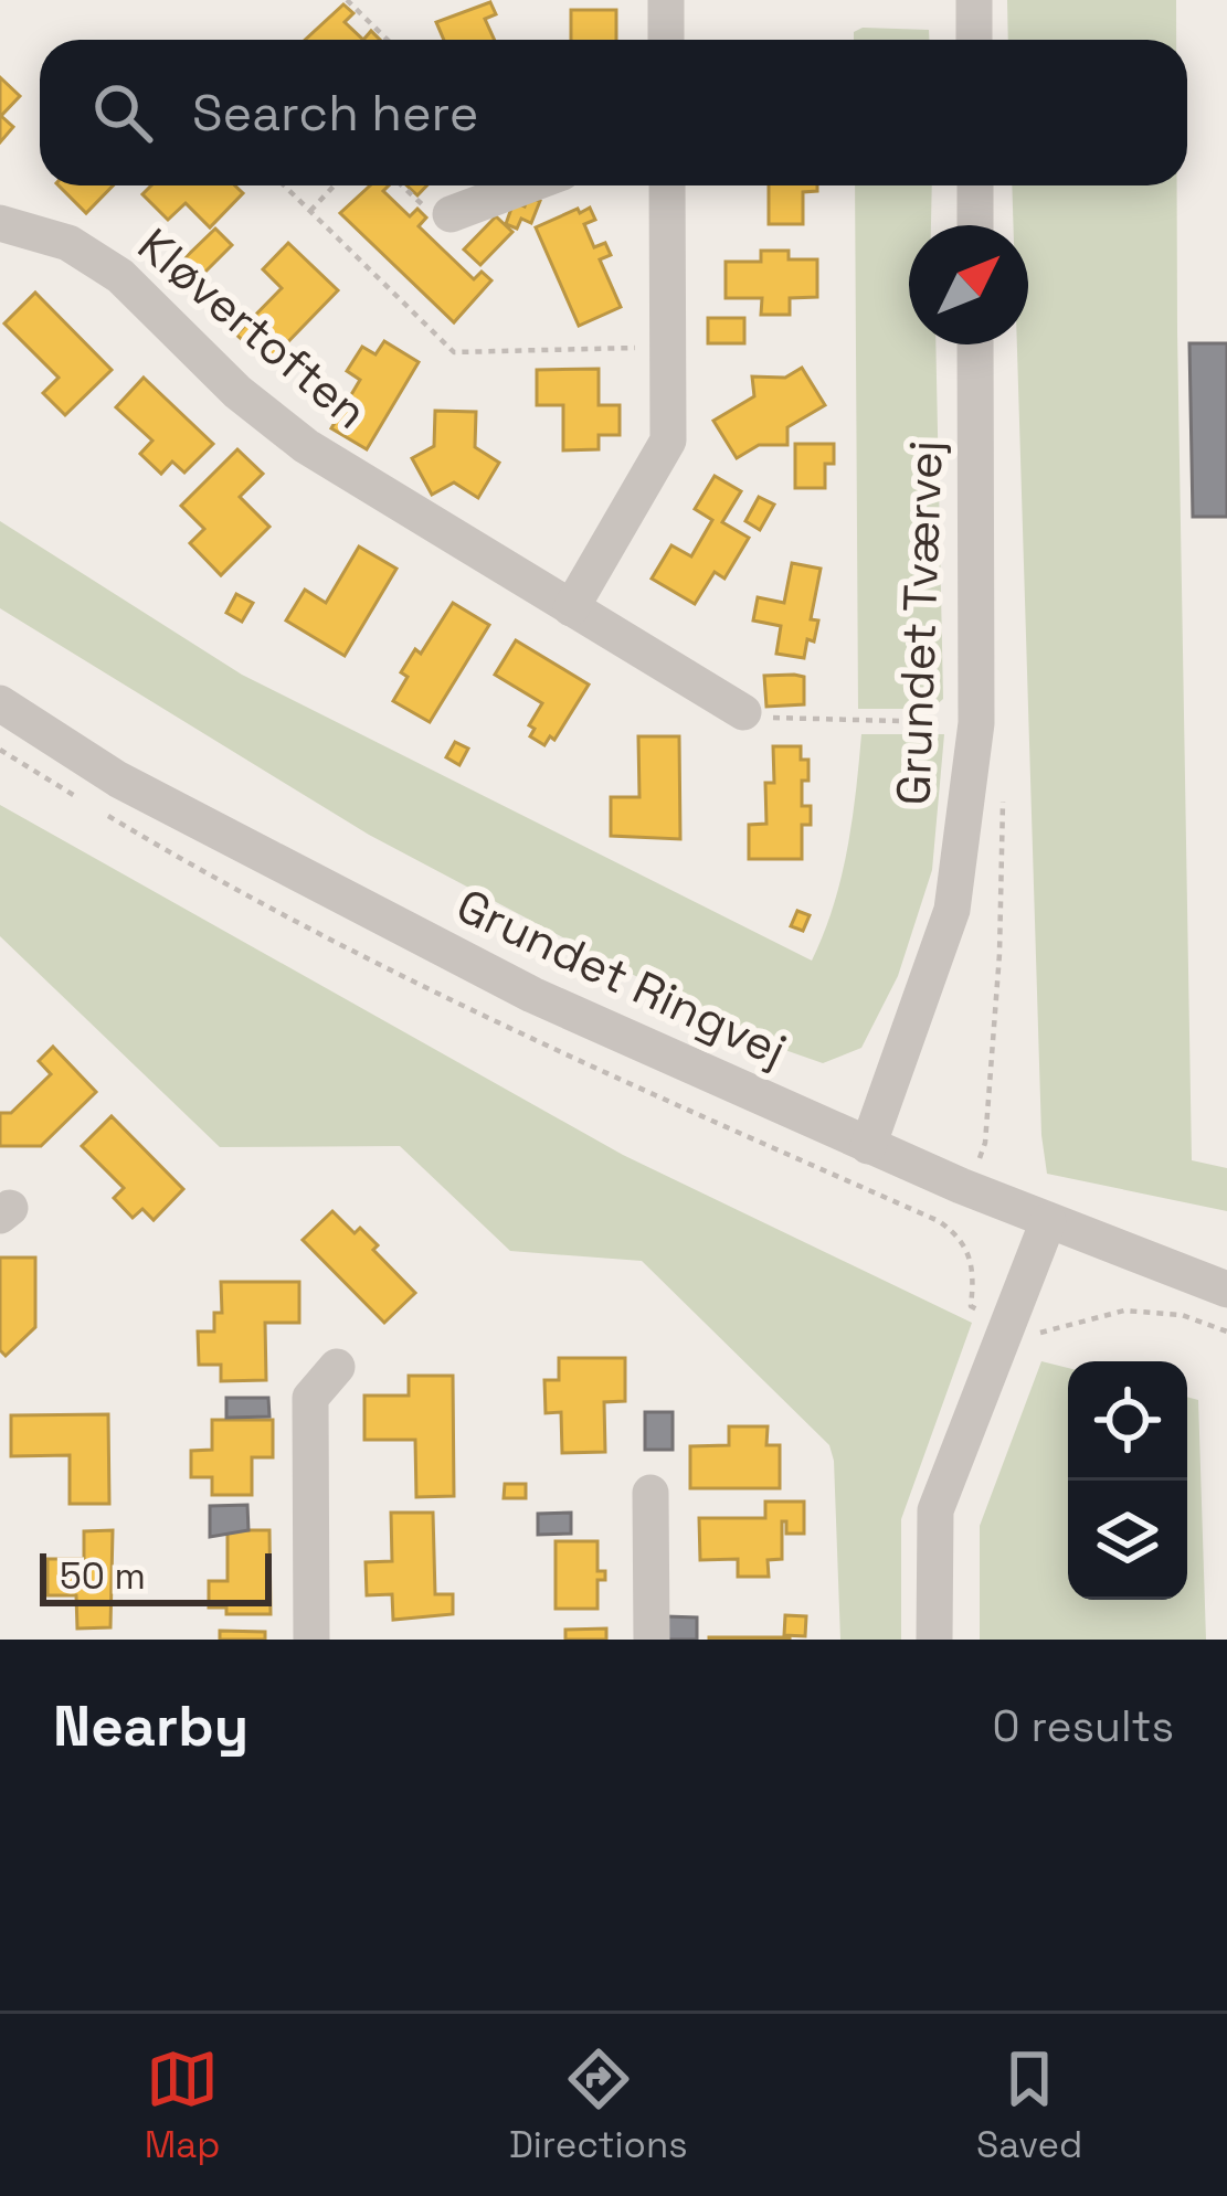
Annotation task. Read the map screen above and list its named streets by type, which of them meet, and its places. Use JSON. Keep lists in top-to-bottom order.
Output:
{
  "streets": {
    "street": ["Kløvertoften", "Grundet Tværvej", "Grundet Ringvej"]
  },
  "crossings": [
    ["Grundet Tværvej", "Grundet Ringvej"]
  ],
  "scale_bar": "50 m",
  "north": "top right",
  "page": {
    "search": "Search here",
    "scale": "50 m",
    "heading": ["Nearby", "0 results"],
    "nav": ["Map", "Directions", "Saved"]
  }
}
